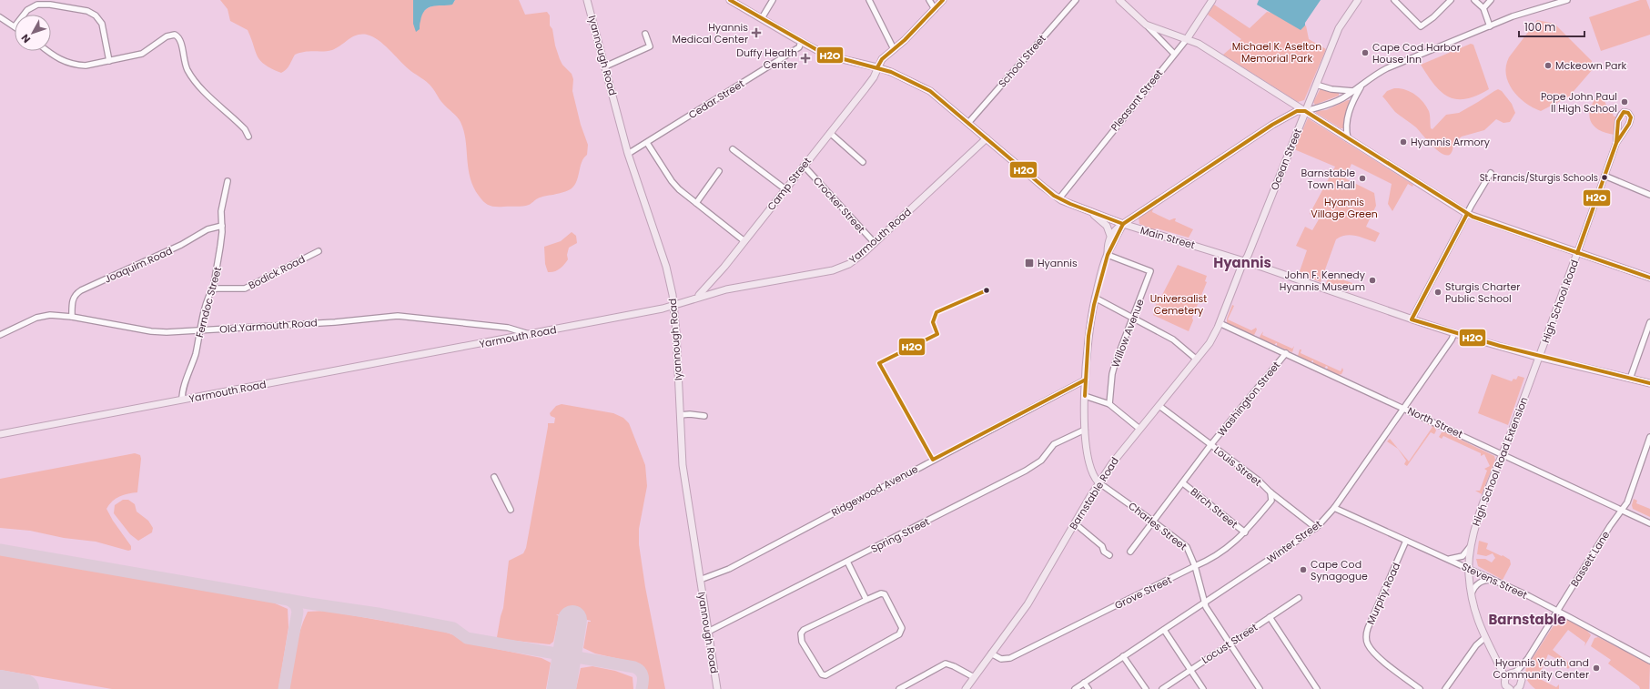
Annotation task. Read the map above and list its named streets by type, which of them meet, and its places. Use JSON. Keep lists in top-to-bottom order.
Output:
{
  "streets": {
    "main road": [
      "Iyannough Road",
      "Pleasant Street",
      "Ocean Street",
      "Camp Street",
      "Yarmouth Road",
      "Main Street",
      "High School Road",
      "High School Road Extension",
      "Barnstable Road"
    ],
    "street": [
      "School Street",
      "Cedar Street",
      "Crocker Street",
      "Joaquim Road",
      "Bodick Road",
      "Ferndoc Street",
      "Old Yarmouth Road",
      "Willow Avenue",
      "Washington Street",
      "North Street",
      "Louis Street",
      "Ridgewood Avenue",
      "Birch Street",
      "Charles Street",
      "Spring Street",
      "Winter Street",
      "Bassett Lane",
      "Stevens Street",
      "Grove Street",
      "Murphy Road",
      "Locust Street"
    ]
  },
  "crossings": [
    ["Iyannough Road", "Cedar Street"],
    ["Iyannough Road", "Yarmouth Road"],
    ["Iyannough Road", "Ridgewood Avenue"],
    ["Iyannough Road", "Spring Street"],
    ["School Street", "Main Street"],
    ["Cedar Street", "Main Street"],
    ["Pleasant Street", "Main Street"],
    ["Ocean Street", "Main Street"],
    ["Ocean Street", "Barnstable Road"],
    ["Camp Street", "Crocker Street"],
    ["Camp Street", "Yarmouth Road"],
    ["Camp Street", "Main Street"],
    ["Crocker Street", "Yarmouth Road"],
    ["Yarmouth Road", "Main Street"],
    ["Yarmouth Road", "Ferndoc Street"],
    ["Yarmouth Road", "Old Yarmouth Road"],
    ["Main Street", "High School Road"],
    ["Main Street", "High School Road Extension"],
    ["Main Street", "Barnstable Road"],
    ["Main Street", "Winter Street"],
    ["Joaquim Road", "Ferndoc Street"],
    ["Joaquim Road", "Old Yarmouth Road"],
    ["Bodick Road", "Ferndoc Street"],
    ["High School Road", "High School Road Extension"],
    ["Ferndoc Street", "Old Yarmouth Road"],
    ["Washington Street", "North Street"],
    ["Washington Street", "Louis Street"],
    ["Washington Street", "Birch Street"],
    ["Washington Street", "Charles Street"],
    ["North Street", "High School Road Extension"],
    ["North Street", "Barnstable Road"],
    ["North Street", "Winter Street"],
    ["North Street", "Bassett Lane"],
    ["High School Road Extension", "Stevens Street"],
    ["Louis Street", "Barnstable Road"],
    ["Louis Street", "Winter Street"],
    ["Louis Street", "Grove Street"],
    ["Barnstable Road", "Charles Street"],
    ["Barnstable Road", "Grove Street"],
    ["Birch Street", "Grove Street"],
    ["Charles Street", "Winter Street"],
    ["Charles Street", "Grove Street"],
    ["Charles Street", "Locust Street"],
    ["Winter Street", "Stevens Street"],
    ["Bassett Lane", "Stevens Street"],
    ["Stevens Street", "Murphy Road"]
  ],
  "districts": ["Hyannis", "Barnstable"],
  "parks": ["Michael K. Aselton Memorial Park", "Hyannis Village Green", "Universalist Cemetery"],
  "places": {
    "health": ["Hyannis Medical Center", "Duffy Health Center"],
    "other": [
      "Cape Cod Harbor House Inn",
      "Mckeown Park",
      "Pope John Paul II High School",
      "Hyannis Armory",
      "St. Francis/Sturgis Schools",
      "Barnstable Town Hall",
      "John F. Kennedy Hyannis Museum",
      "Sturgis Charter Public School",
      "Cape Cod Synagogue",
      "Hyannis Youth and Community Center"
    ],
    "transit": ["Hyannis"]
  },
  "lines": ["transit line H2O"],
  "scale_bar": "100 m",
  "north": "bottom left"
}
